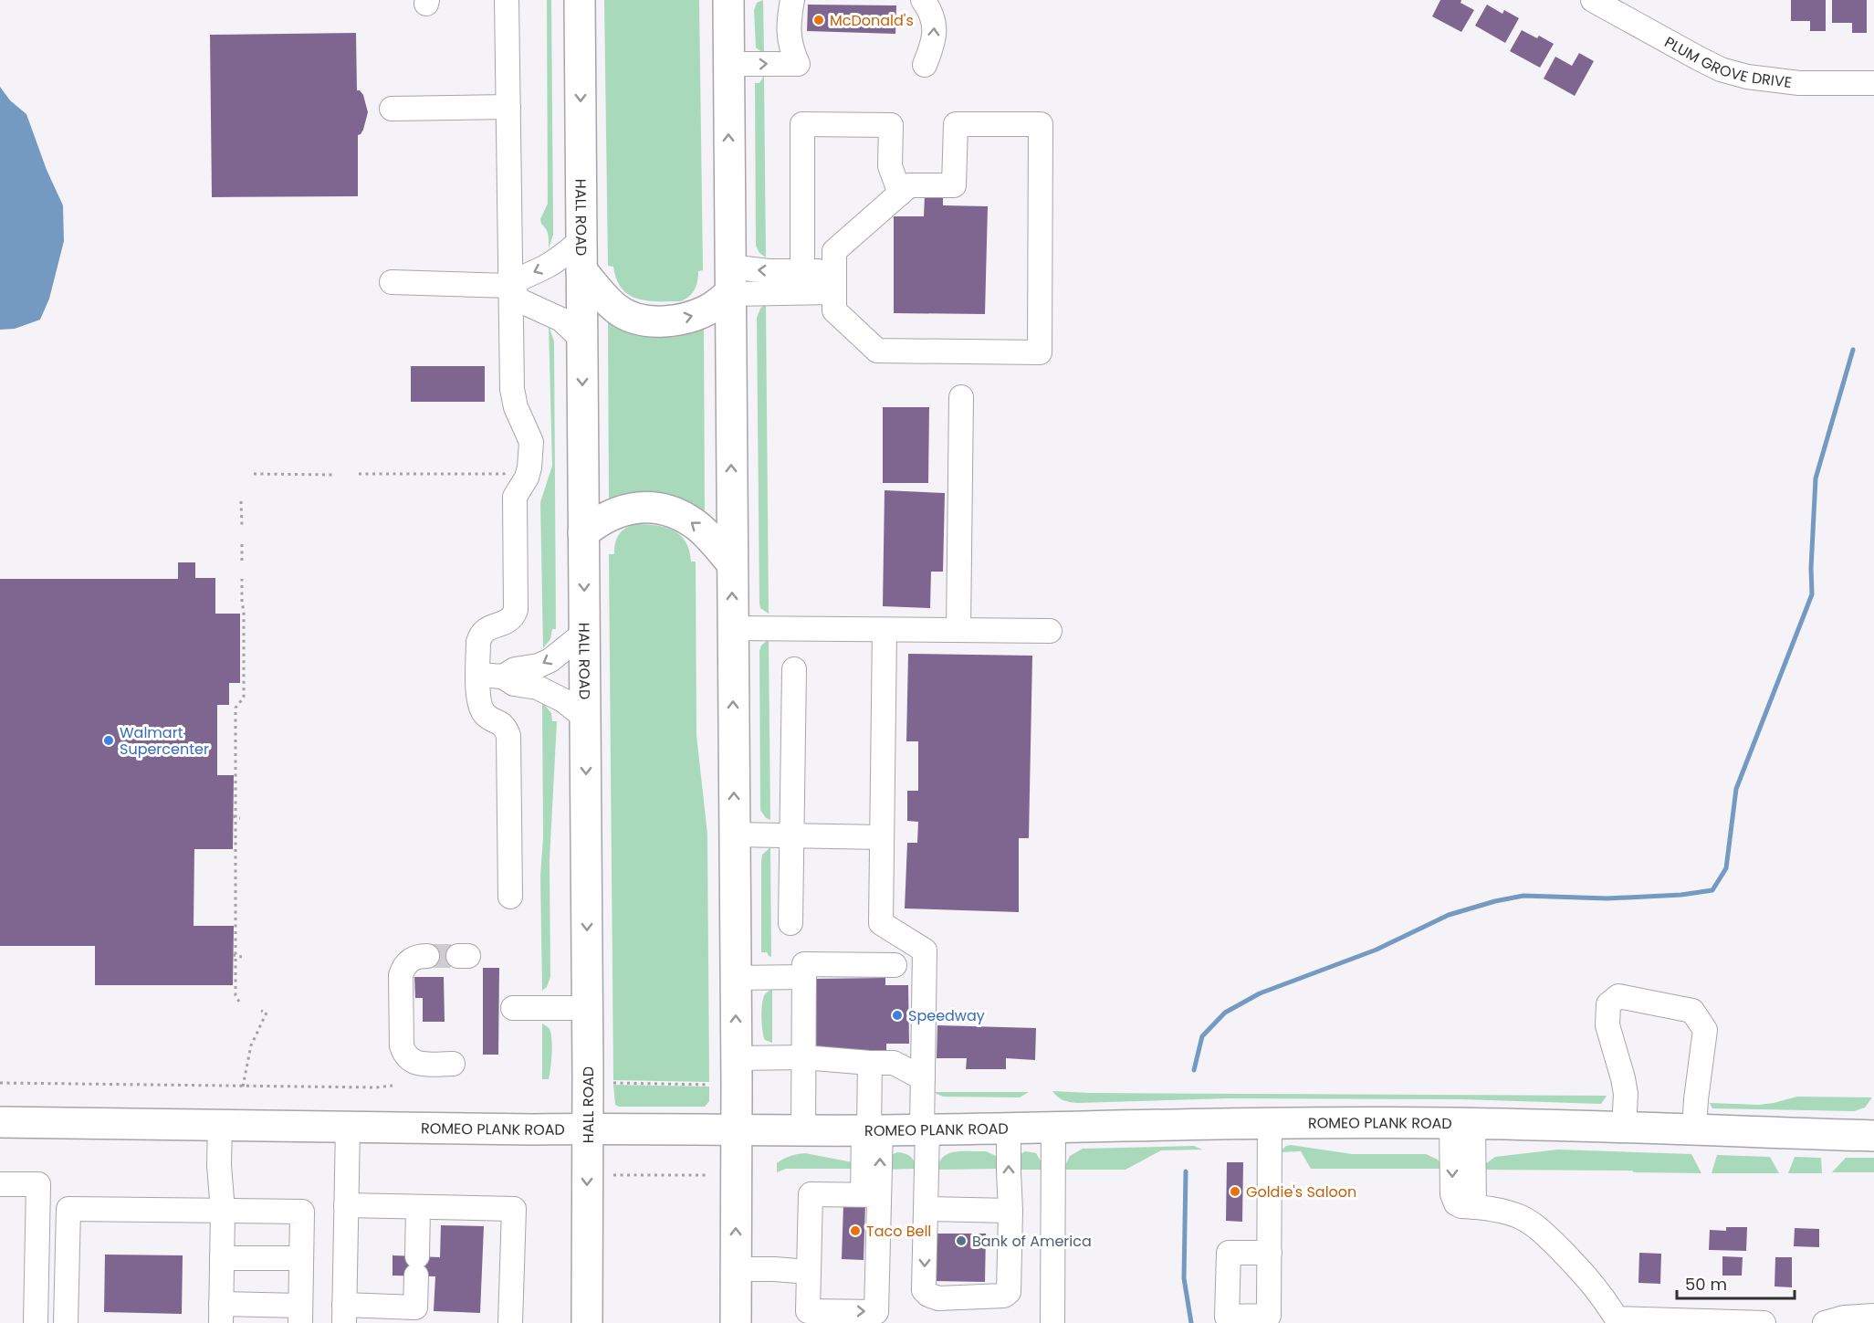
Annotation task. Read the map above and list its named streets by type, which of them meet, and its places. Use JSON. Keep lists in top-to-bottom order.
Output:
{
  "streets": {
    "main road": ["HALL ROAD", "ROMEO PLANK ROAD"],
    "street": ["PLUM GROVE DRIVE"]
  },
  "crossings": [
    ["HALL ROAD", "ROMEO PLANK ROAD"]
  ],
  "places": [
    "McDonald's",
    "Walmart Supercenter",
    "Speedway",
    "Goldie's Saloon",
    "Taco Bell",
    "Bank of America"
  ],
  "scale_bar": "50 m"
}
